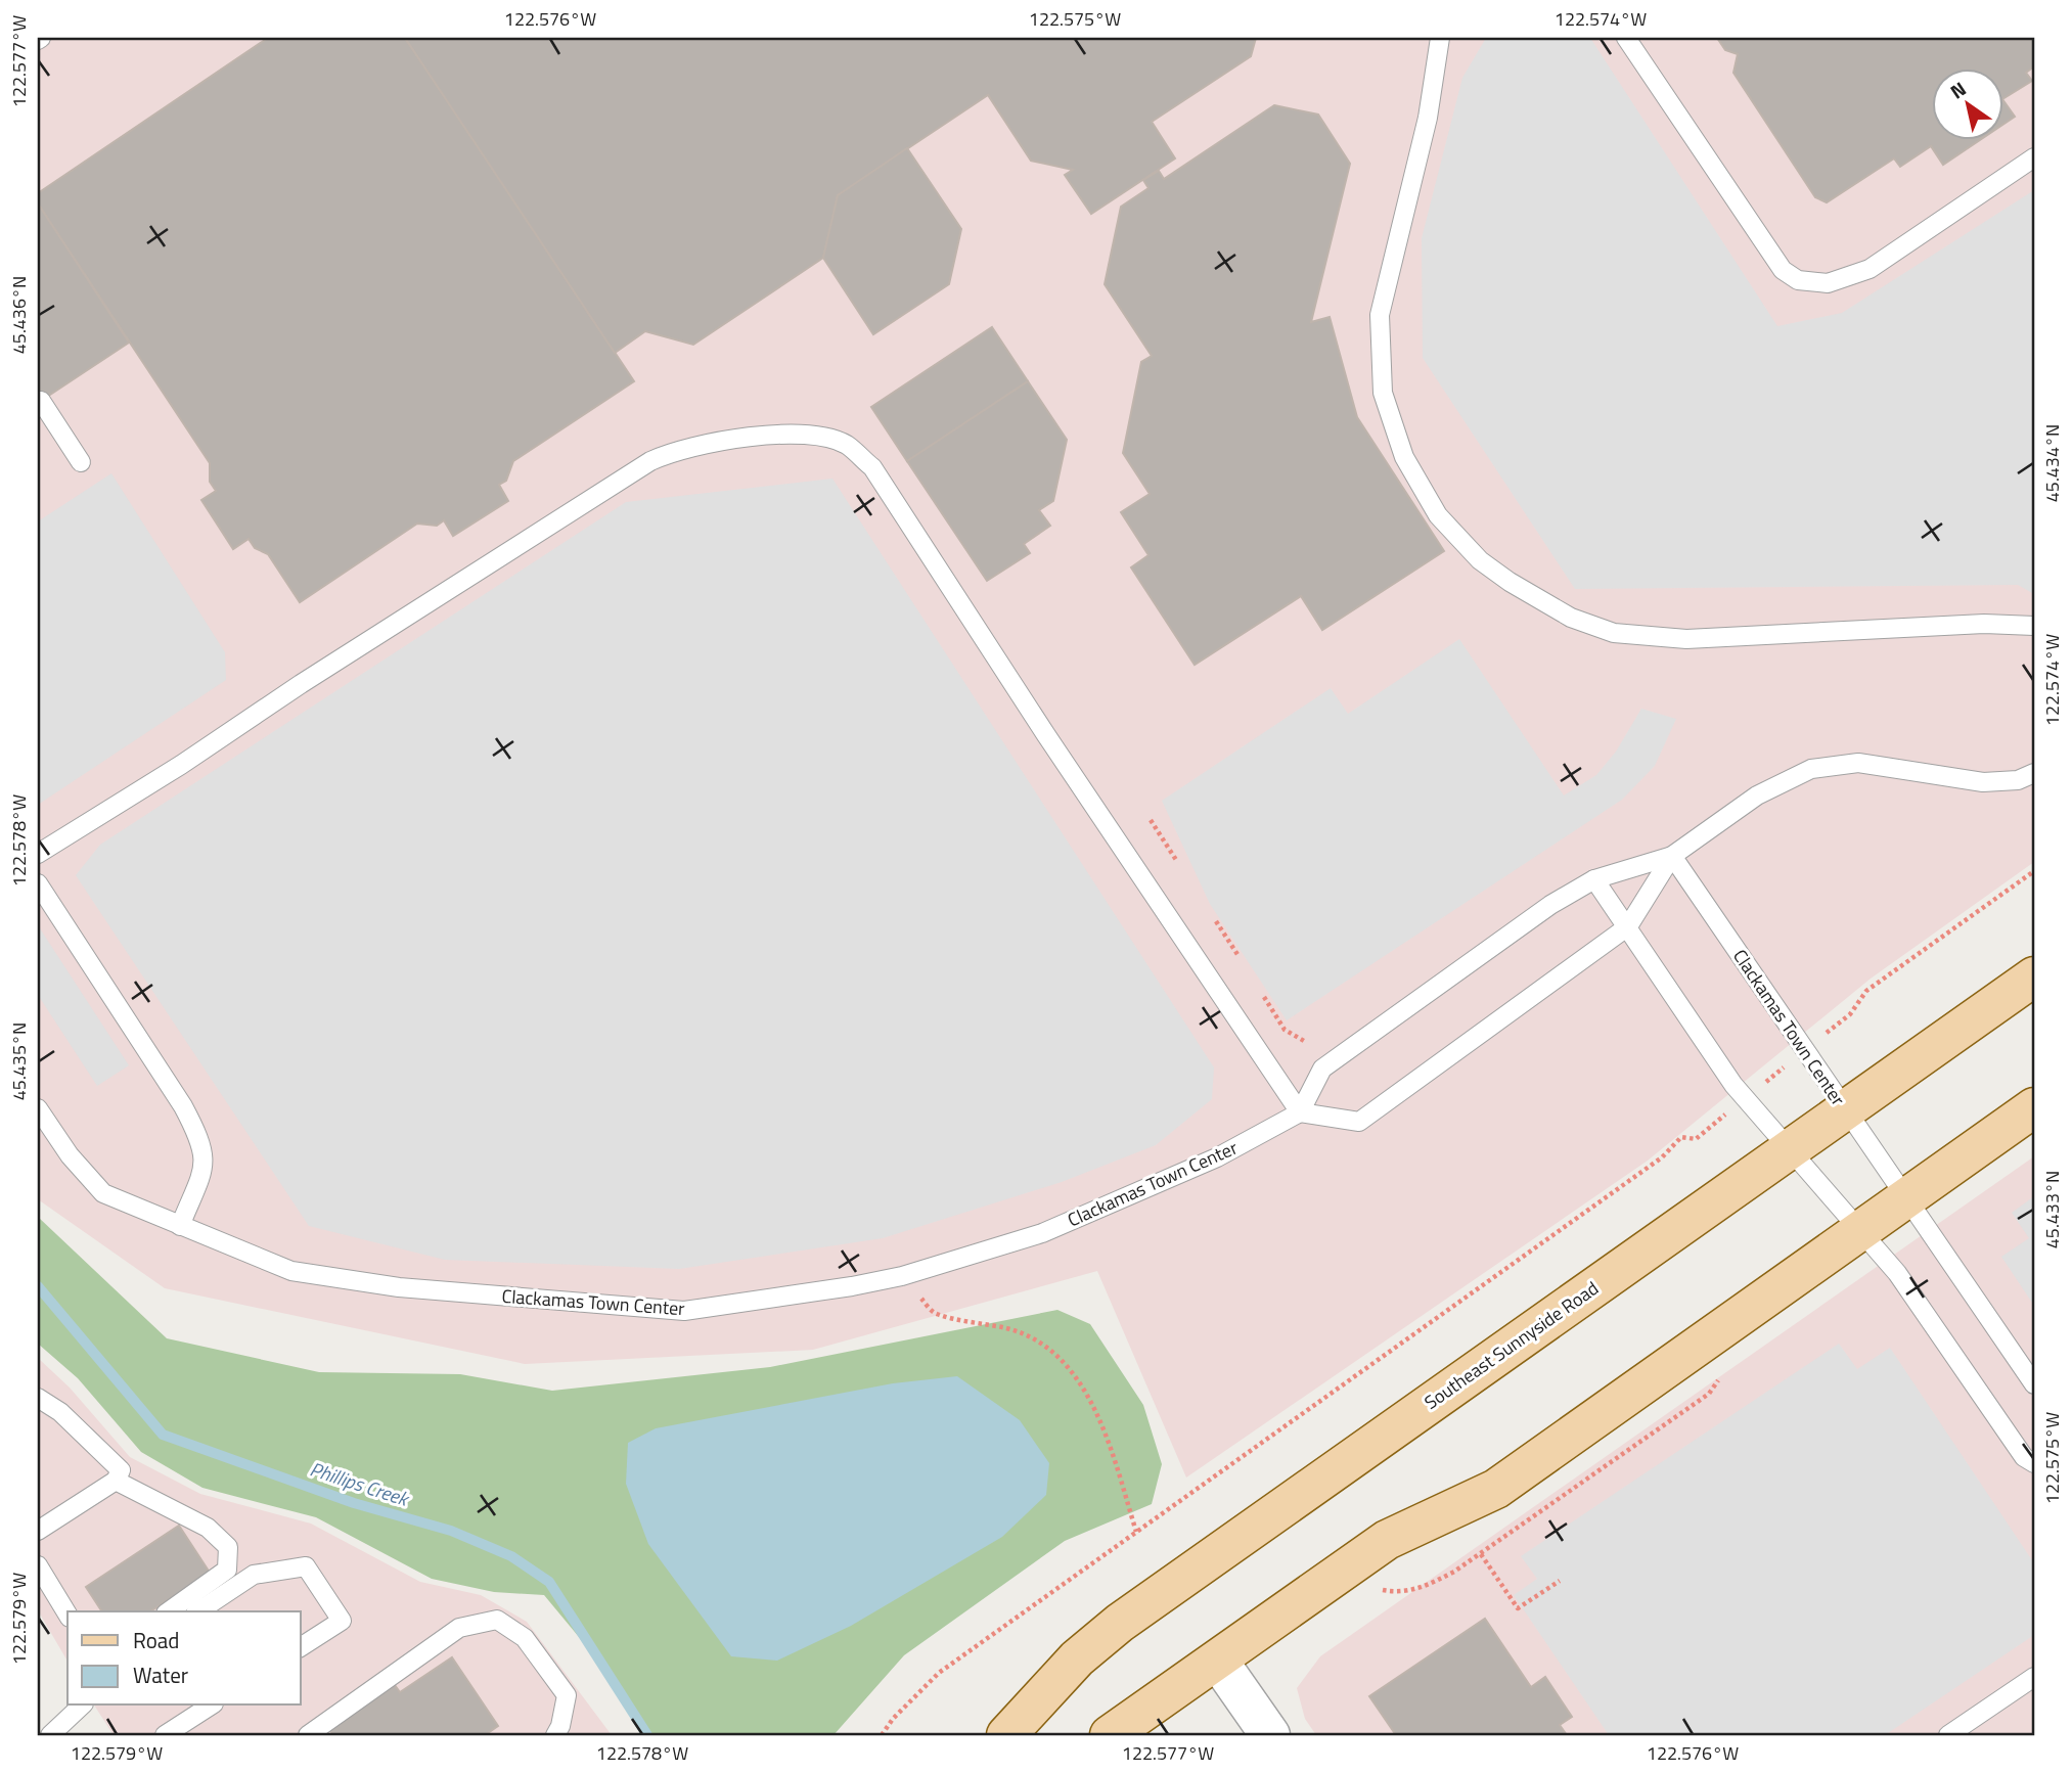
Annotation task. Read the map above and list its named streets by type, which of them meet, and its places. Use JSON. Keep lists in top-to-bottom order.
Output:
{
  "streets": {
    "main road": ["Southeast Sunnyside Road"],
    "lane": ["Clackamas Town Center"]
  },
  "crossings": [
    ["Clackamas Town Center", "Southeast Sunnyside Road"]
  ],
  "water": ["Phillips Creek"],
  "legend": ["Road", "Water"],
  "north": "top left",
  "coordinates": [
    "122.576°W",
    "122.575°W",
    "122.574°W",
    "122.577°W",
    "45.436°N",
    "45.434°N",
    "122.578°W",
    "45.435°N",
    "45.433°N",
    "122.579°W"
  ]
}
